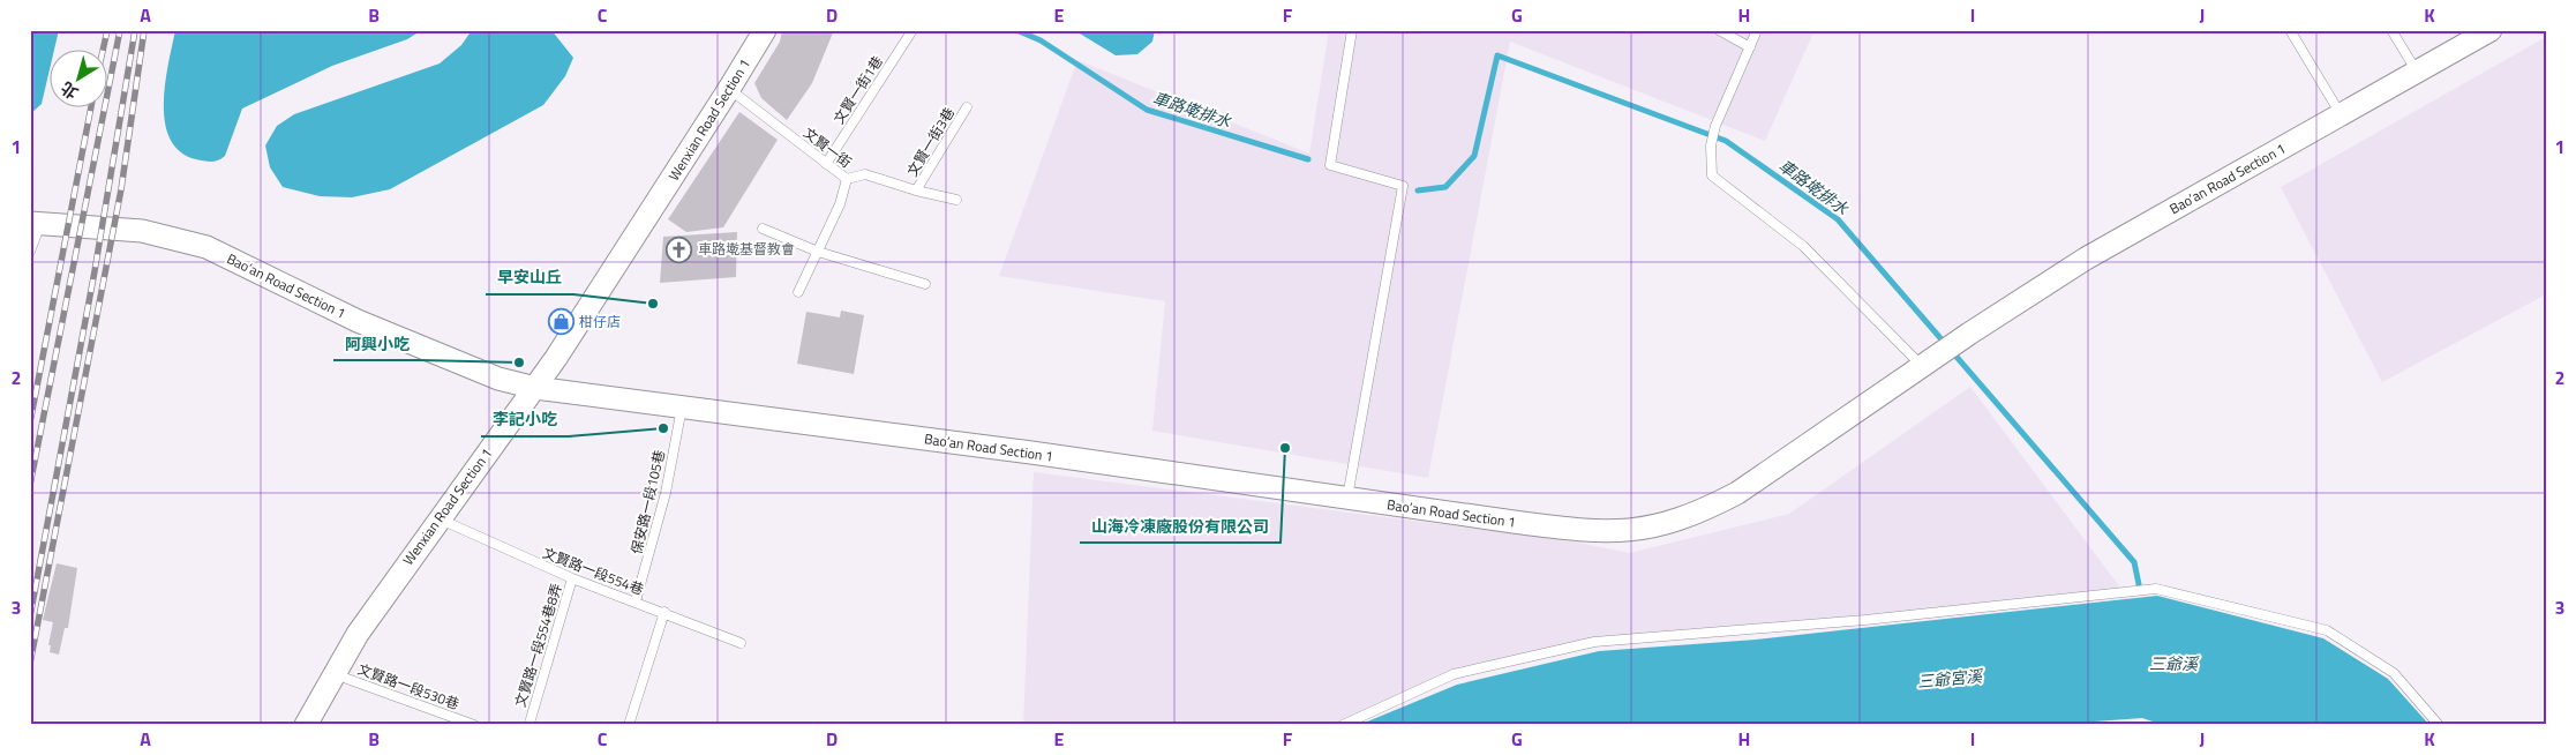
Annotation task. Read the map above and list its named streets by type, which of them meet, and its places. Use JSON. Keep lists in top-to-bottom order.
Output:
{
  "streets": {
    "street": ["Wenxian Road Section 1", "Bao’an Road Section 1"],
    "lane": [
      "文賢一街1巷",
      "文賢一街3巷",
      "文賢一街",
      "保安路一段105巷",
      "文賢路一段554巷",
      "文賢路一段554巷8弄",
      "文賢路一段530巷"
    ]
  },
  "crossings": [
    ["文賢一街1巷", "文賢一街"],
    ["Wenxian Road Section 1", "文賢一街"],
    ["Wenxian Road Section 1", "Bao’an Road Section 1"],
    ["Wenxian Road Section 1", "文賢路一段554巷"],
    ["Wenxian Road Section 1", "文賢路一段530巷"],
    ["文賢一街3巷", "文賢一街"],
    ["Bao’an Road Section 1", "保安路一段105巷"],
    ["保安路一段105巷", "文賢路一段554巷"],
    ["文賢路一段554巷", "文賢路一段554巷8弄"]
  ],
  "water": ["車路墘排水", "三爺溪", "三爺宮溪"],
  "places": {
    "church": ["車路墘基督教會"],
    "other": [
      "早安山丘",
      "阿興小吃",
      "李記小吃",
      "山海冷凍廠股份有限公司"
    ],
    "shop": ["柑仔店"]
  },
  "north": "bottom left",
  "grid": {
    "columns": [
      "A",
      "B",
      "C",
      "D",
      "E",
      "F",
      "G",
      "H",
      "I",
      "J",
      "K"
    ],
    "rows": ["1", "2", "3"]
  }
}
